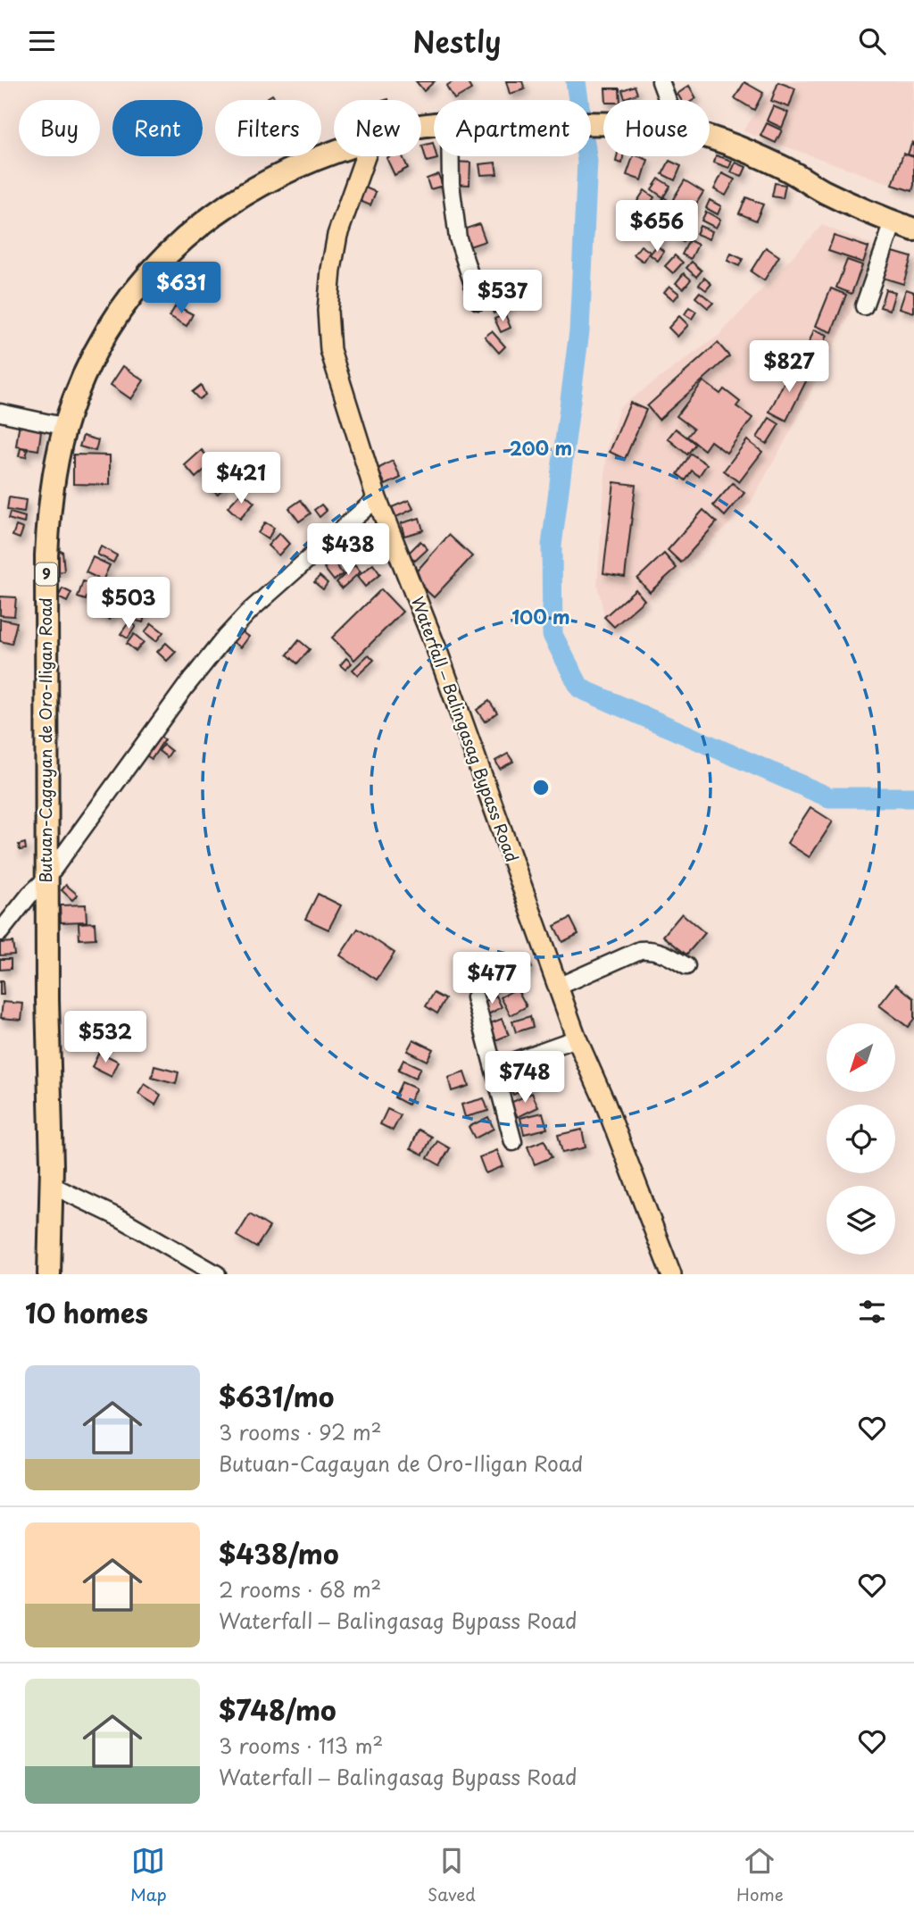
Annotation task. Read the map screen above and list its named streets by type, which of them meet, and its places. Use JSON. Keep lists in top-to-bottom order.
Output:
{
  "streets": {
    "highway": ["9", "Butuan-Cagayan de Oro-Iligan Road"],
    "main road": ["Waterfall ‒ Balingasag Bypass Road"]
  },
  "north": "bottom left",
  "page": {
    "header": "Nestly",
    "chip": [
      "Buy",
      "Rent",
      "Filters",
      "New",
      "Apartment",
      "House"
    ],
    "price": [
      "$656",
      "$631",
      "$537",
      "$827",
      "$421",
      "$438",
      "$503",
      "$477",
      "$532",
      "$748"
    ],
    "heading": "10 homes",
    "list": [
      {
        "name": "$631/mo",
        "note": "3 rooms · 92 m² · Butuan-Cagayan de Oro-Iligan Road"
      },
      {
        "name": "$438/mo",
        "note": "2 rooms · 68 m² · Waterfall ‒ Balingasag Bypass Road"
      },
      {
        "name": "$748/mo",
        "note": "3 rooms · 113 m² · Waterfall ‒ Balingasag Bypass Road"
      }
    ],
    "tabs": ["Map", "Saved", "Home"]
  },
  "rings": ["200 m", "100 m"]
}
